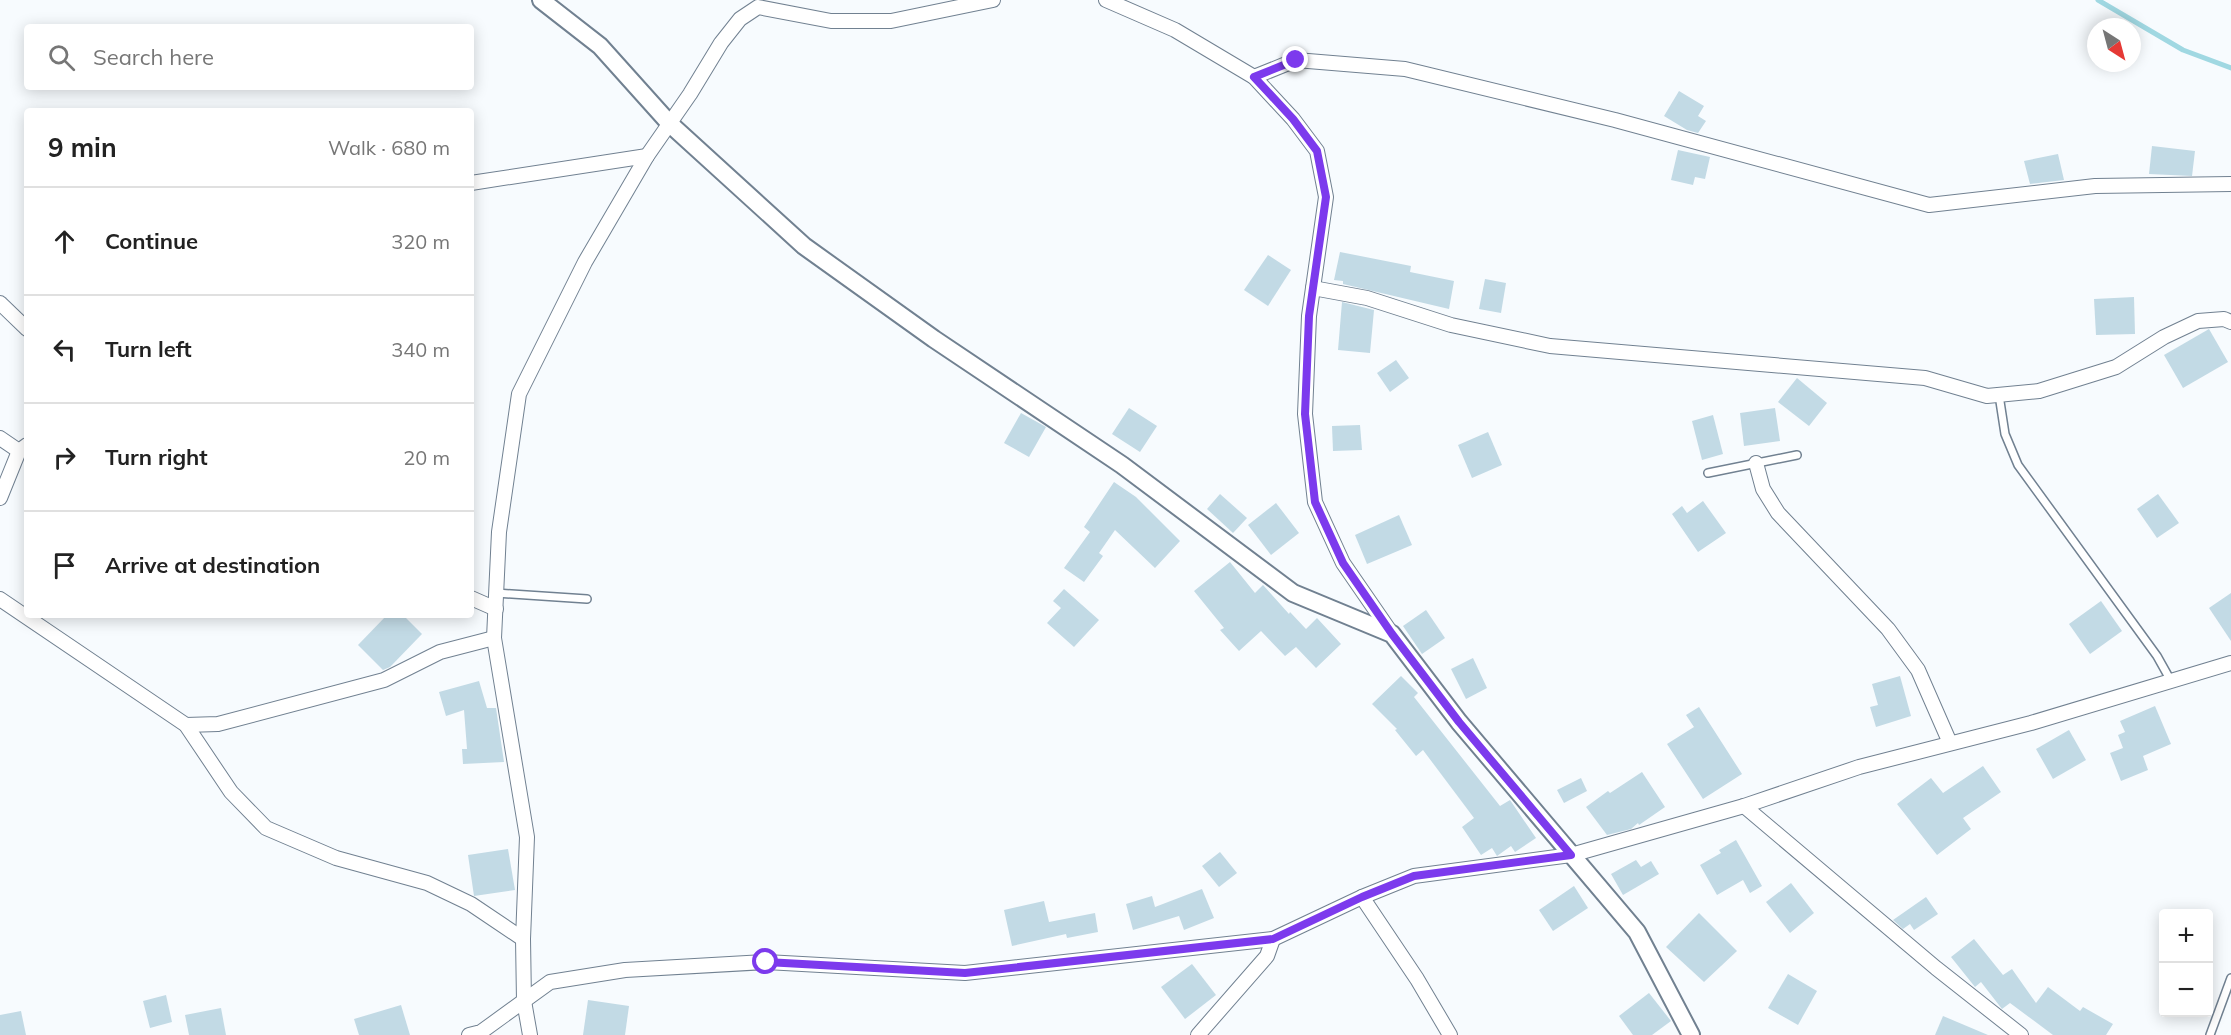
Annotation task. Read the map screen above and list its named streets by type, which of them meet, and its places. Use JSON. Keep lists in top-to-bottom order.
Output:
{
  "north": "bottom right",
  "page": {
    "search": "Search here",
    "heading": ["9 min", "Walk · 680 m"],
    "list": [
      ["Continue", "320 m"],
      ["Turn left", "340 m"],
      ["Turn right", "20 m"],
      "Arrive at destination"
    ],
    "map_buttons": ["+", "−"]
  }
}
